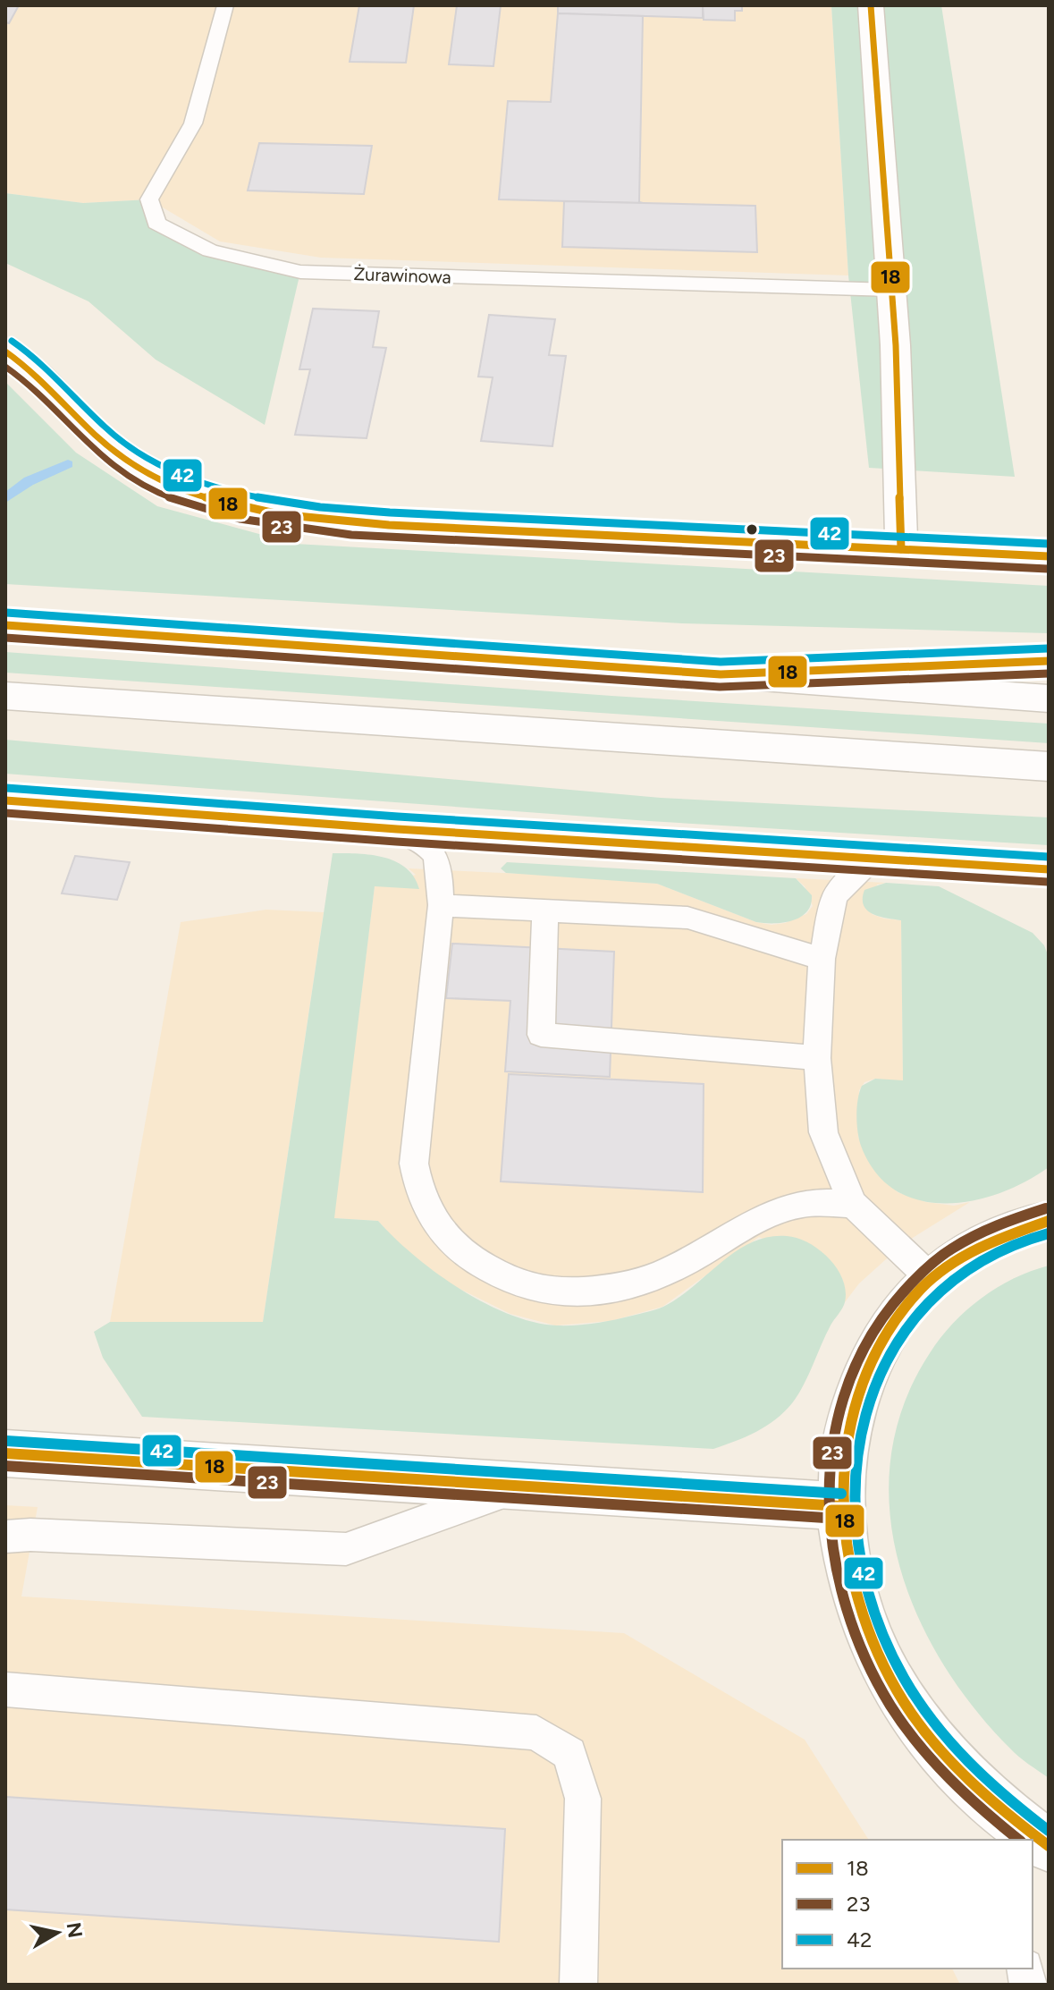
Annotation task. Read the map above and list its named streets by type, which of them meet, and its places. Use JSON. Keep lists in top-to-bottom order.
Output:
{
  "streets": {
    "lane": ["Żurawinowa"]
  },
  "lines": ["transit line 18", "transit line 42", "transit line 23"],
  "legend": ["18", "23", "42"],
  "north": "right"
}
